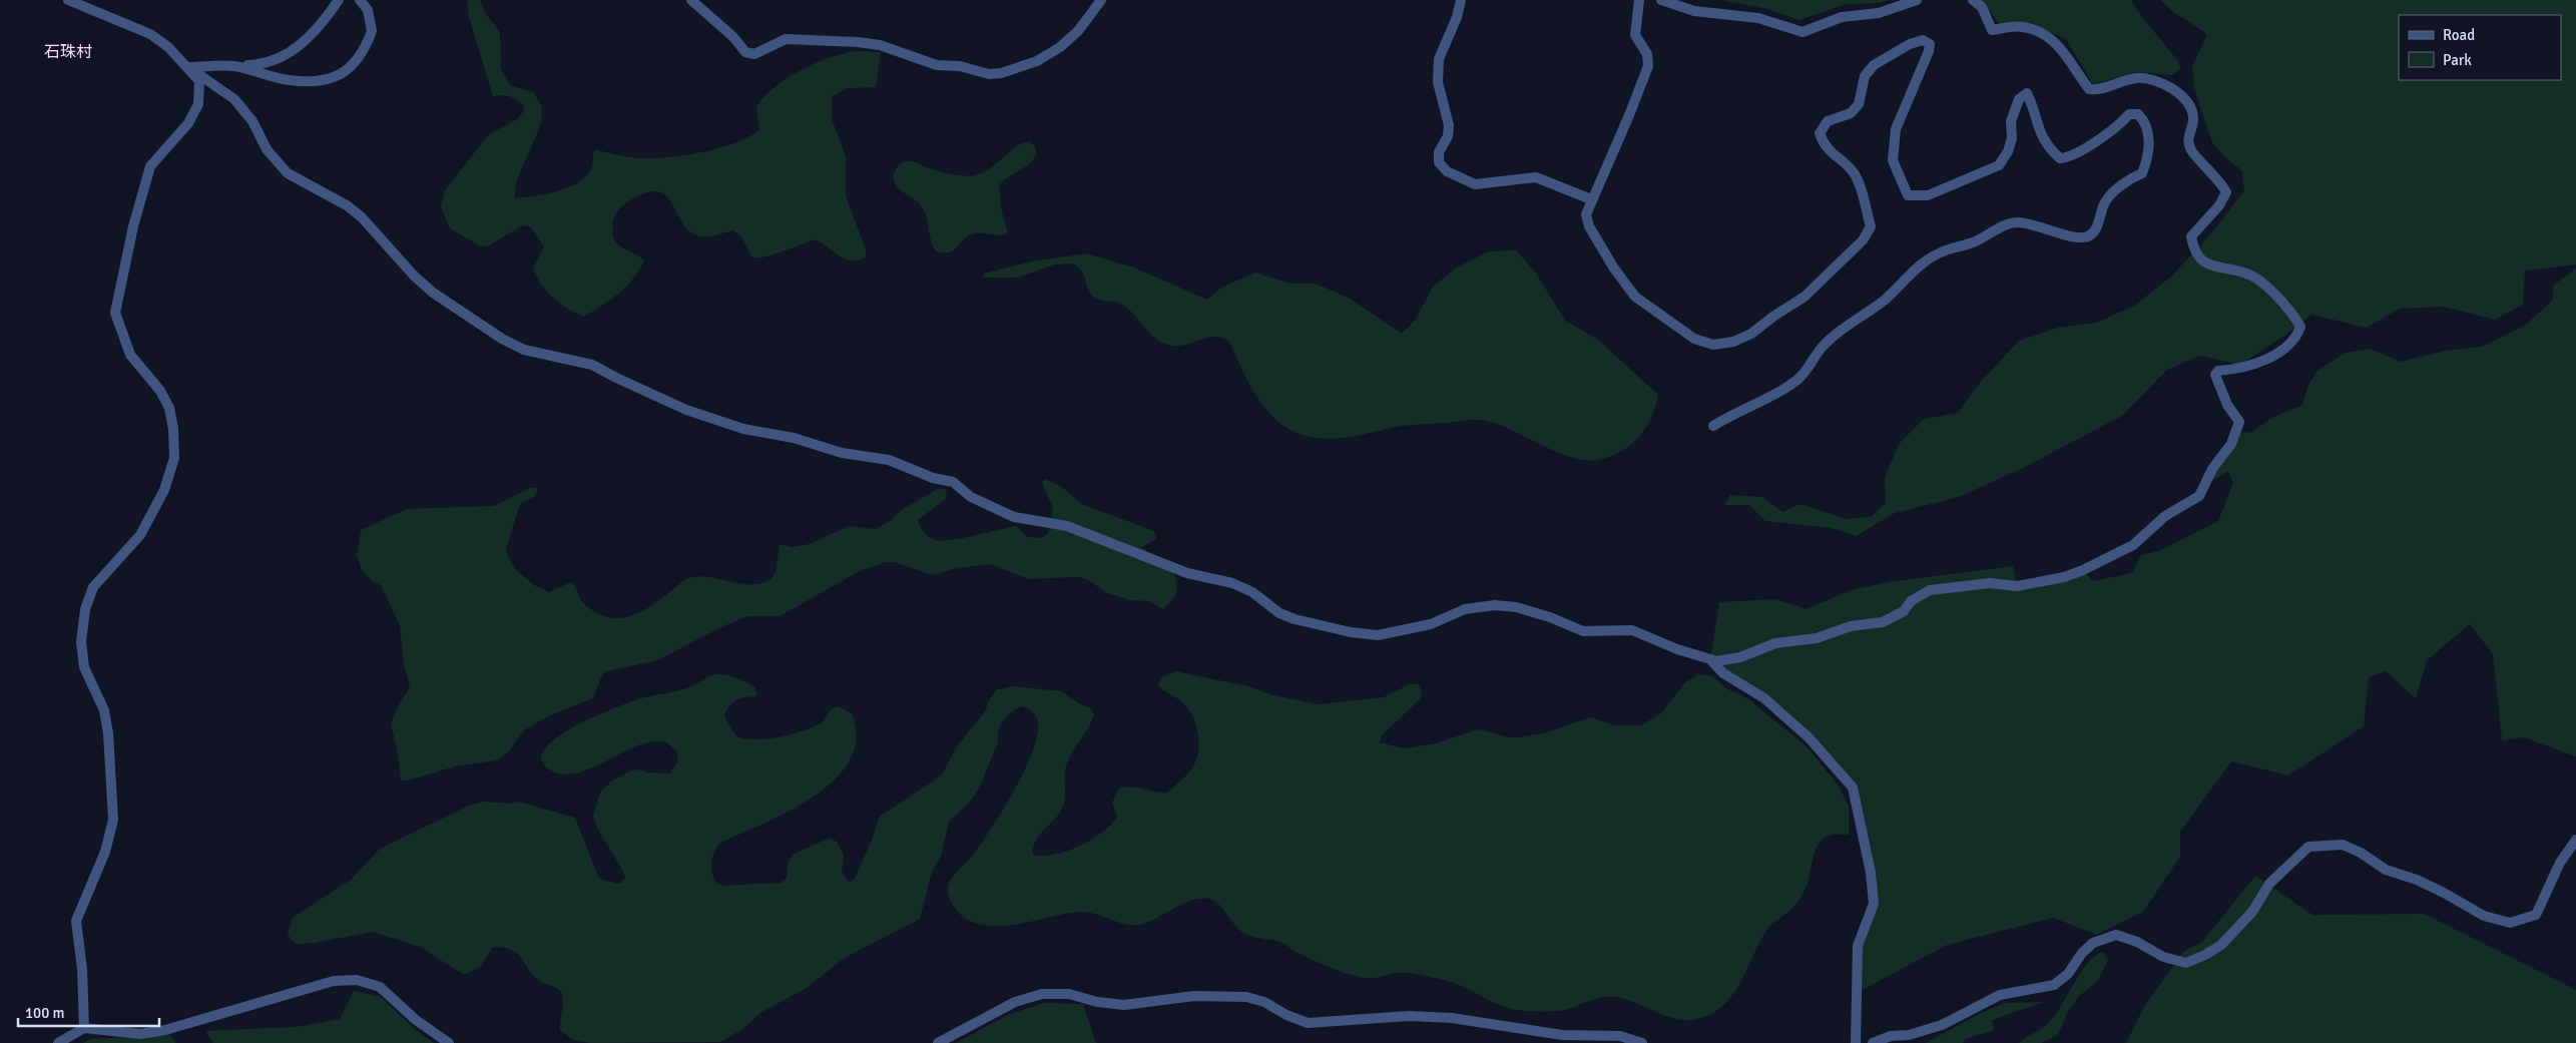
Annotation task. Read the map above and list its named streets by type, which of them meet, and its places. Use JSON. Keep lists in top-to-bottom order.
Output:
{
  "districts": ["石珠村"],
  "legend": ["Road", "Park"],
  "scale_bar": "100 m"
}
